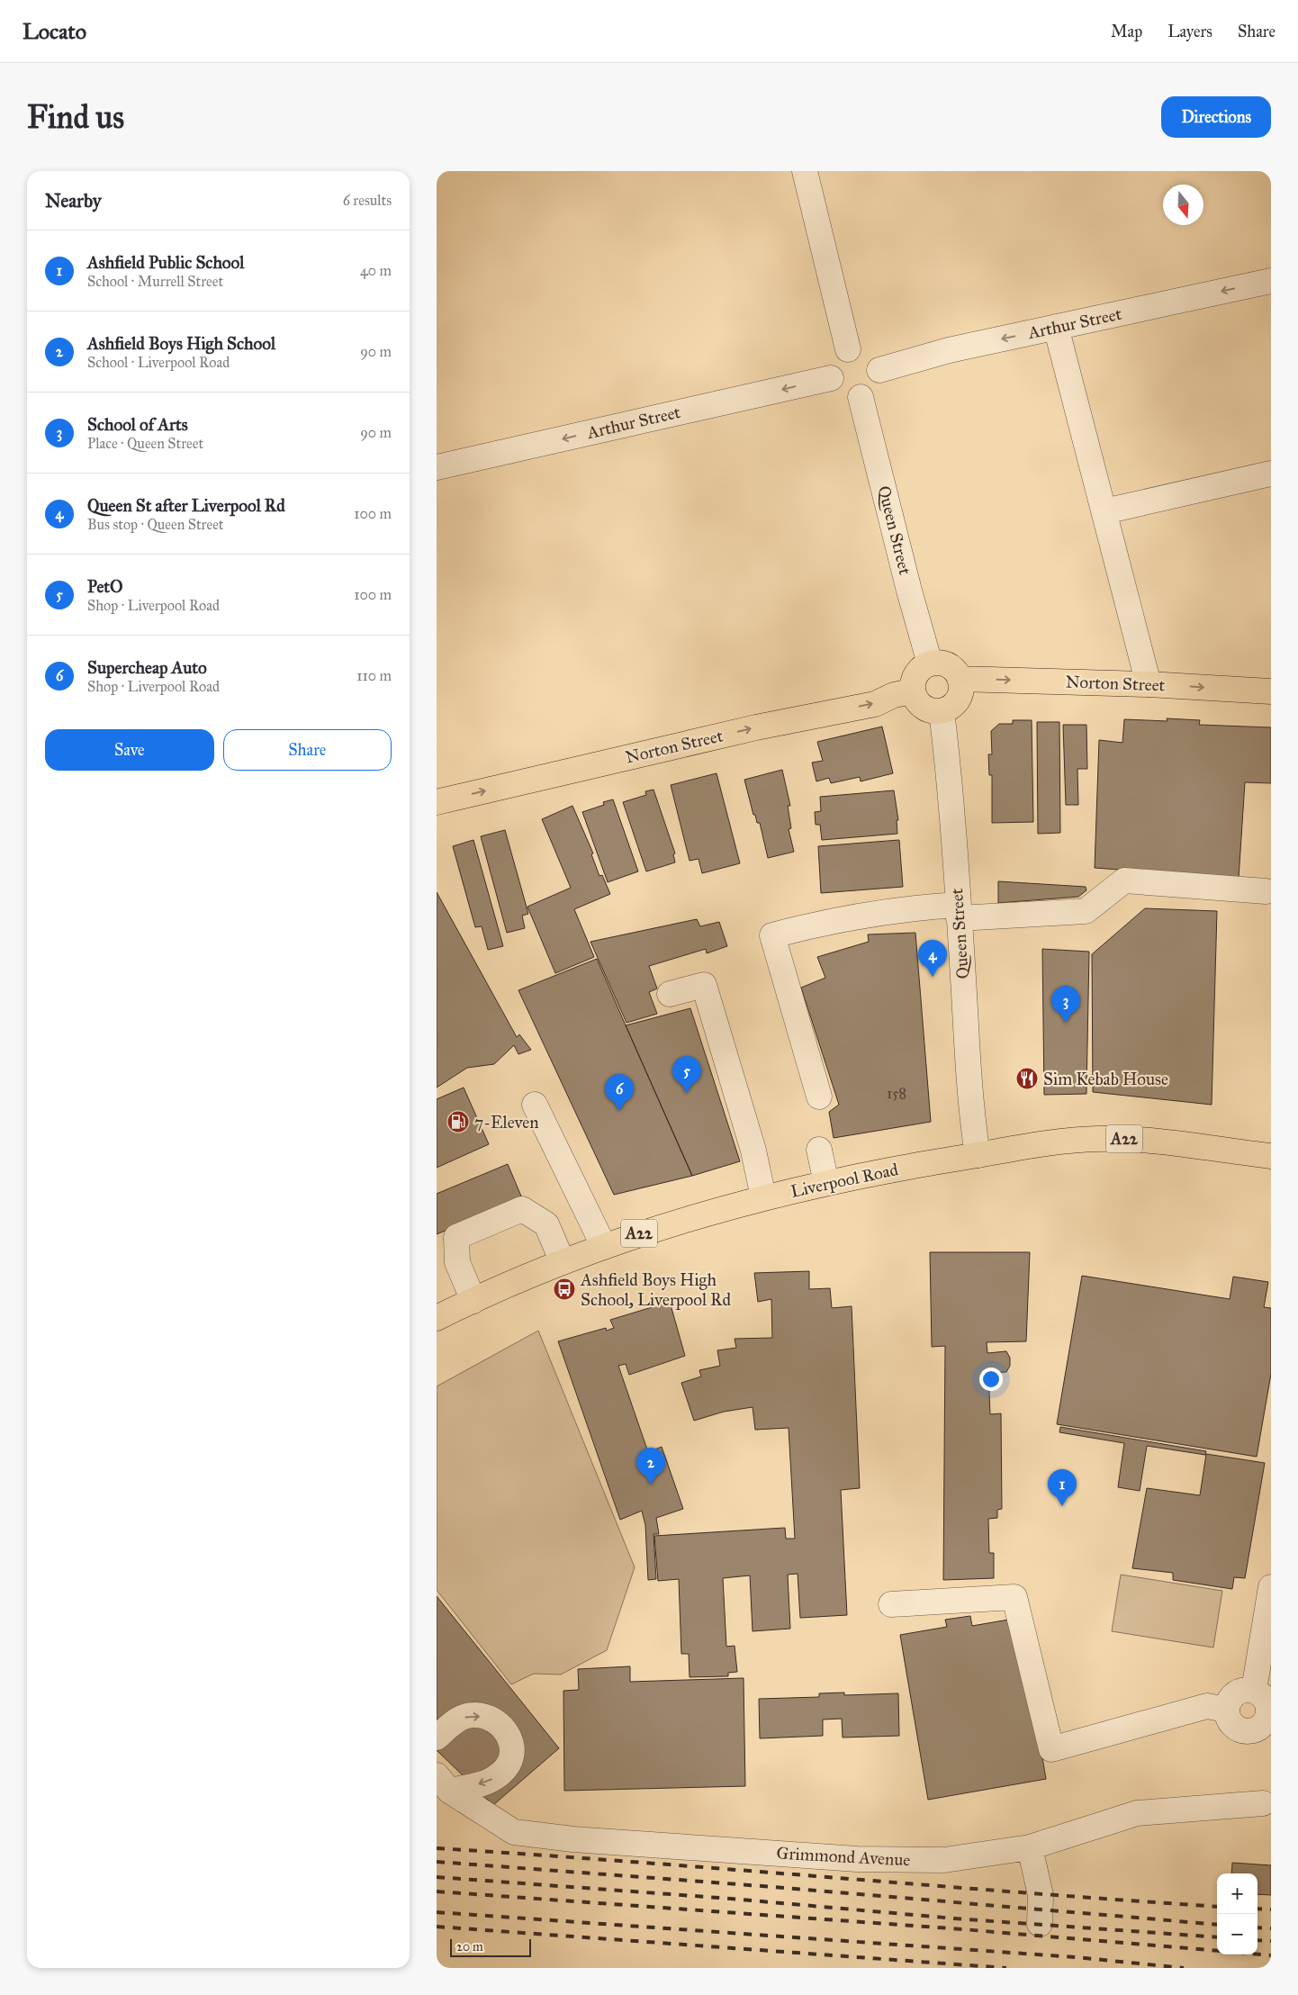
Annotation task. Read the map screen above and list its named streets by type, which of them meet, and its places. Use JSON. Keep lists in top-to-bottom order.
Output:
{
  "streets": {
    "main road": ["Norton Street", "A22", "Liverpool Road"],
    "street": ["Arthur Street", "Queen Street", "Grimmond Avenue"]
  },
  "crossings": [
    ["Arthur Street", "Queen Street"],
    ["Queen Street", "Norton Street"],
    ["Queen Street", "Liverpool Road"]
  ],
  "one_way": ["Arthur Street", "Norton Street"],
  "places": {
    "restaurant": ["Sim Kebab House"],
    "fuel station": ["7-Eleven"],
    "bus stop": ["Ashfield Boys High School, Liverpool Rd"]
  },
  "house_numbers": ["158"],
  "scale_bar": "20 m",
  "north": "bottom",
  "page": {
    "header": "Locato",
    "nav": ["Map", "Layers", "Share"],
    "buttons": [
      "Directions",
      ["Save", "Share"]
    ],
    "title": "Find us",
    "heading": ["Nearby", "6 results"],
    "list": [
      {
        "mark": "1",
        "name": "Ashfield Public School",
        "note": "School · Murrell Street",
        "value": "40 m"
      },
      {
        "mark": "2",
        "name": "Ashfield Boys High School",
        "note": "School · Liverpool Road",
        "value": "90 m"
      },
      {
        "mark": "3",
        "name": "School of Arts",
        "note": "Place · Queen Street",
        "value": "90 m"
      },
      {
        "mark": "4",
        "name": "Queen St after Liverpool Rd",
        "note": "Bus stop · Queen Street",
        "value": "100 m"
      },
      {
        "mark": "5",
        "name": "PetO",
        "note": "Shop · Liverpool Road",
        "value": "100 m"
      },
      {
        "mark": "6",
        "name": "Supercheap Auto",
        "note": "Shop · Liverpool Road",
        "value": "110 m"
      }
    ],
    "pins": [
      "4",
      "3",
      "5",
      "6",
      "2",
      "1"
    ],
    "map_buttons": ["+", "−"],
    "scale": "20 m"
  }
}
